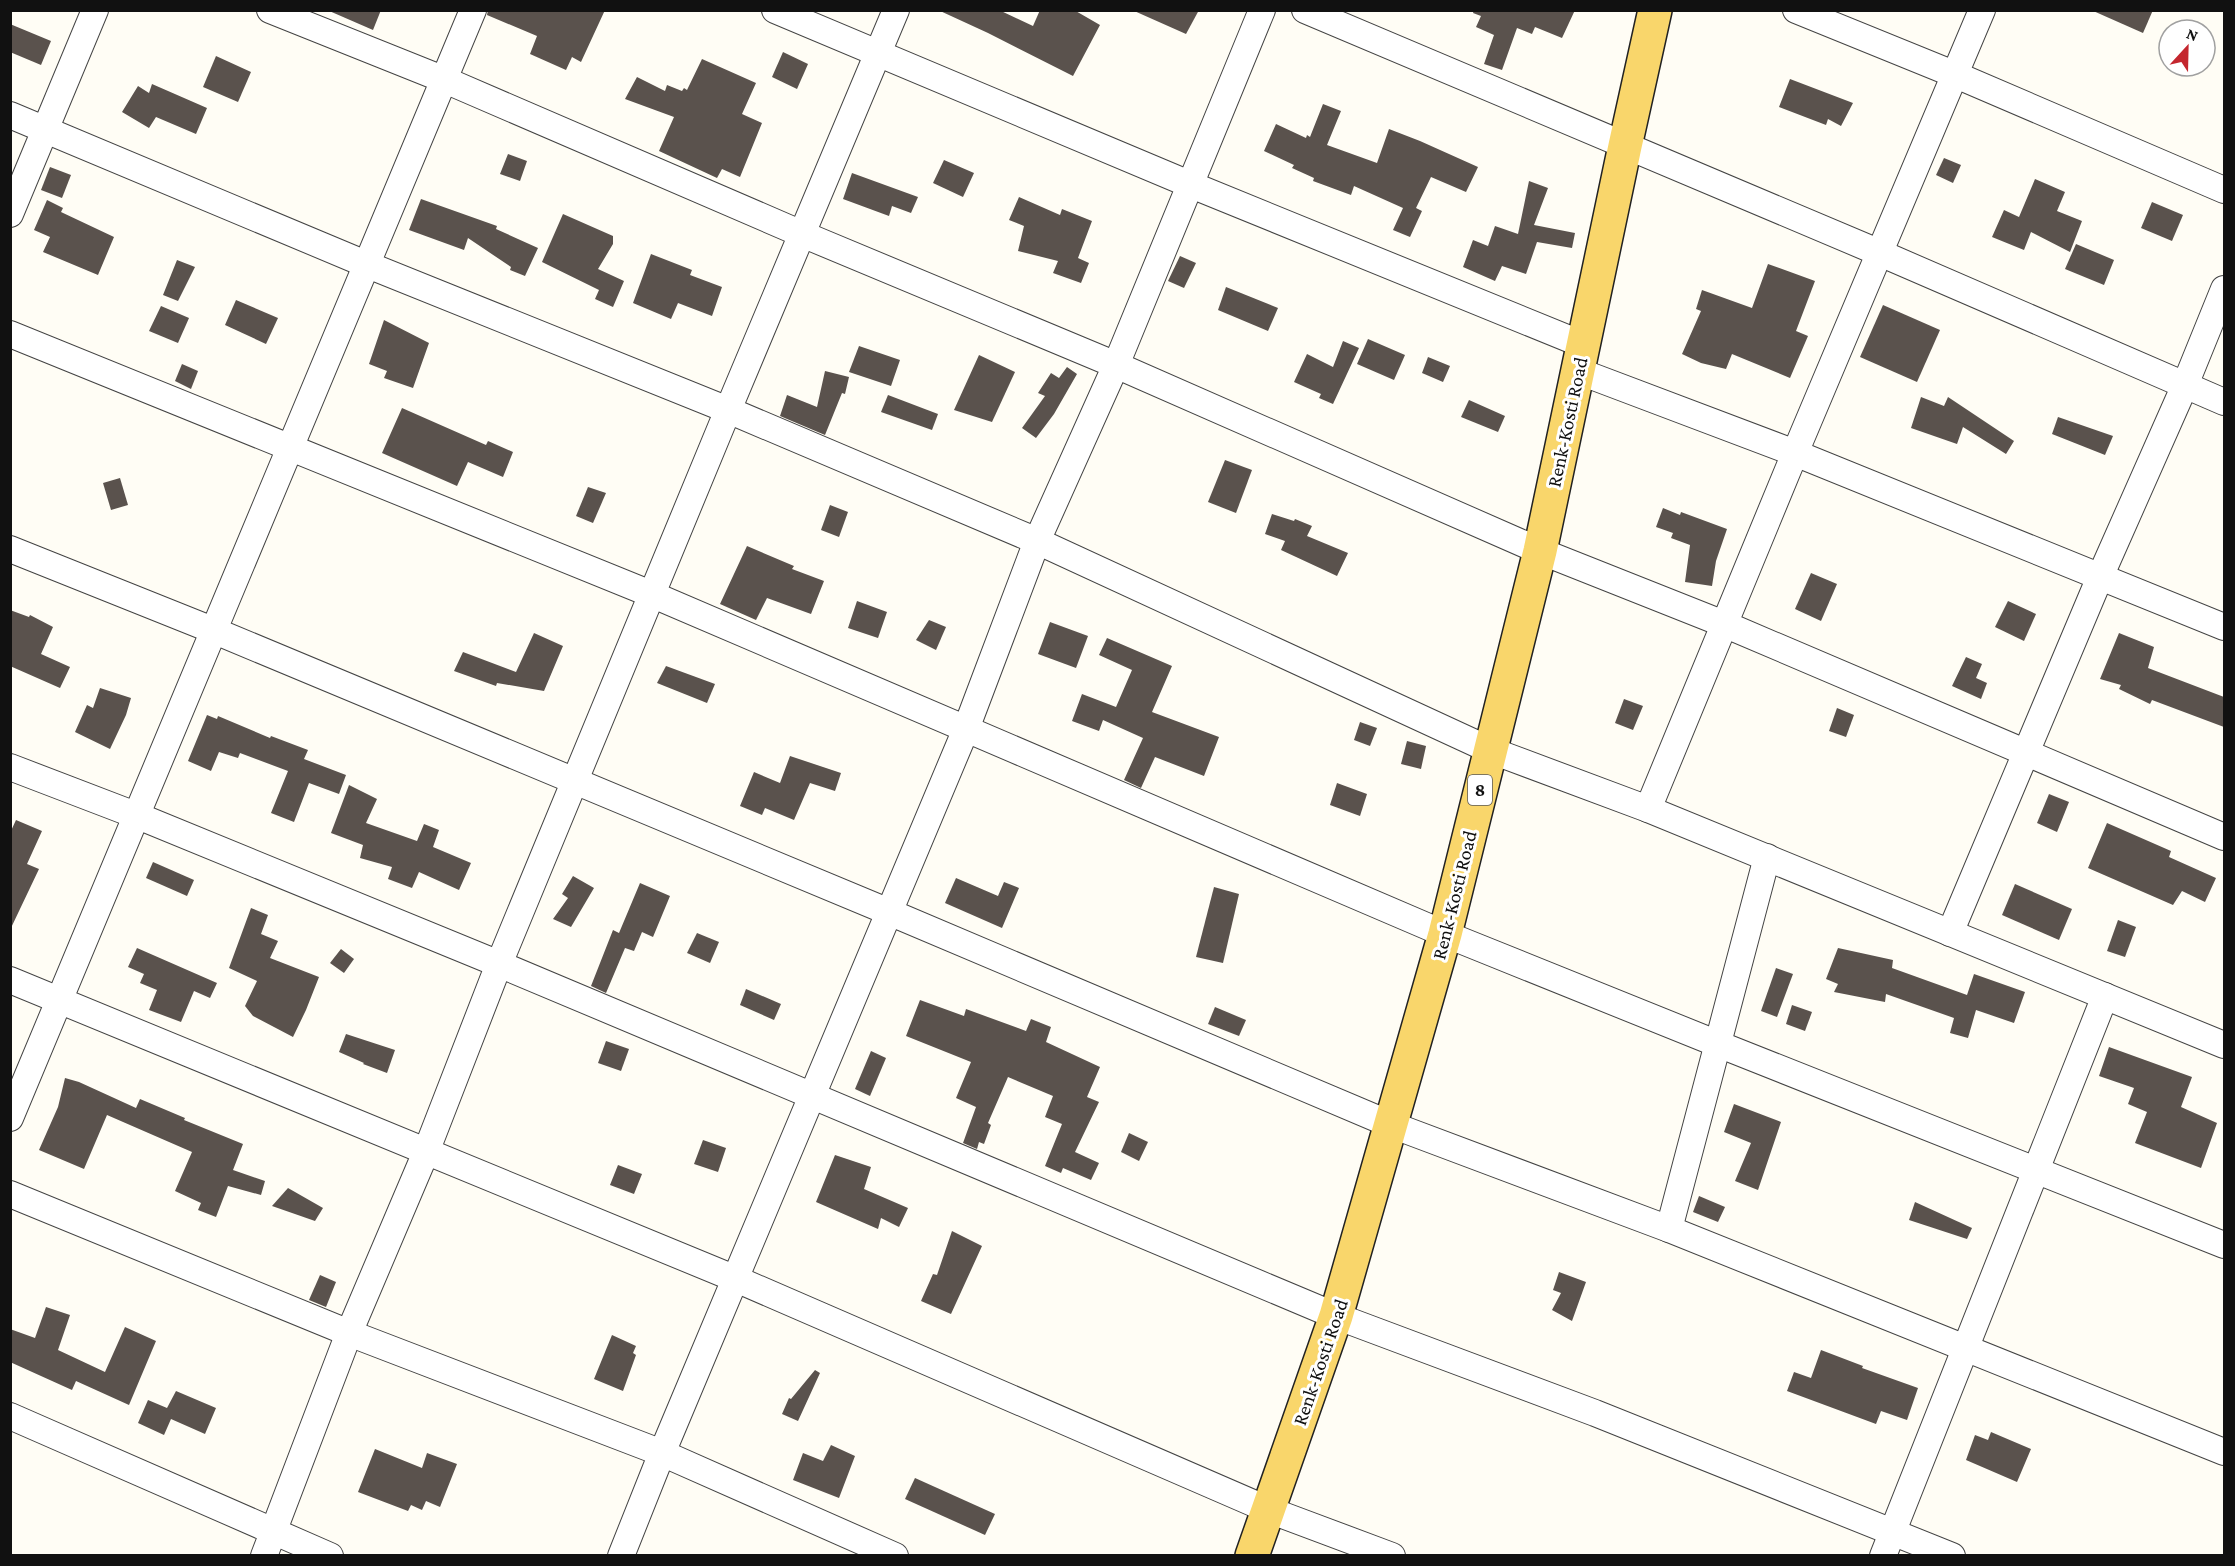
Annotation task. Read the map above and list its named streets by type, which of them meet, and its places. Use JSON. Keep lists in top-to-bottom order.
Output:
{
  "streets": {
    "main road": ["Renk-Kosti Road", "8"]
  },
  "north": "top"
}
